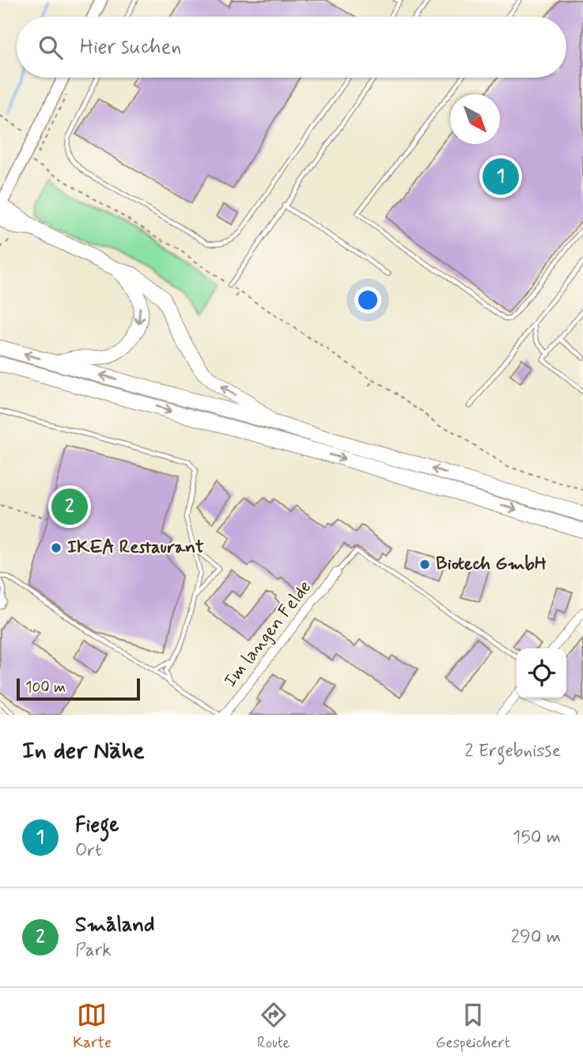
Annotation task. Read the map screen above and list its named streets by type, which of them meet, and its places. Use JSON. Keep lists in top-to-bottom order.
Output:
{
  "streets": {
    "street": ["Im langen Felde"]
  },
  "places": ["IKEA Restaurant", "Biotech GmbH"],
  "scale_bar": "100 m",
  "north": "bottom right",
  "page": {
    "search": "Hier suchen",
    "pins": ["1", "2"],
    "scale": "100 m",
    "heading": ["In der Nähe", "2 Ergebnisse"],
    "list": [
      {
        "mark": "1",
        "name": "Fiege",
        "note": "Ort",
        "value": "150 m"
      },
      {
        "mark": "2",
        "name": "Småland",
        "note": "Park",
        "value": "290 m"
      }
    ],
    "nav": ["Karte", "Route", "Gespeichert"]
  }
}
